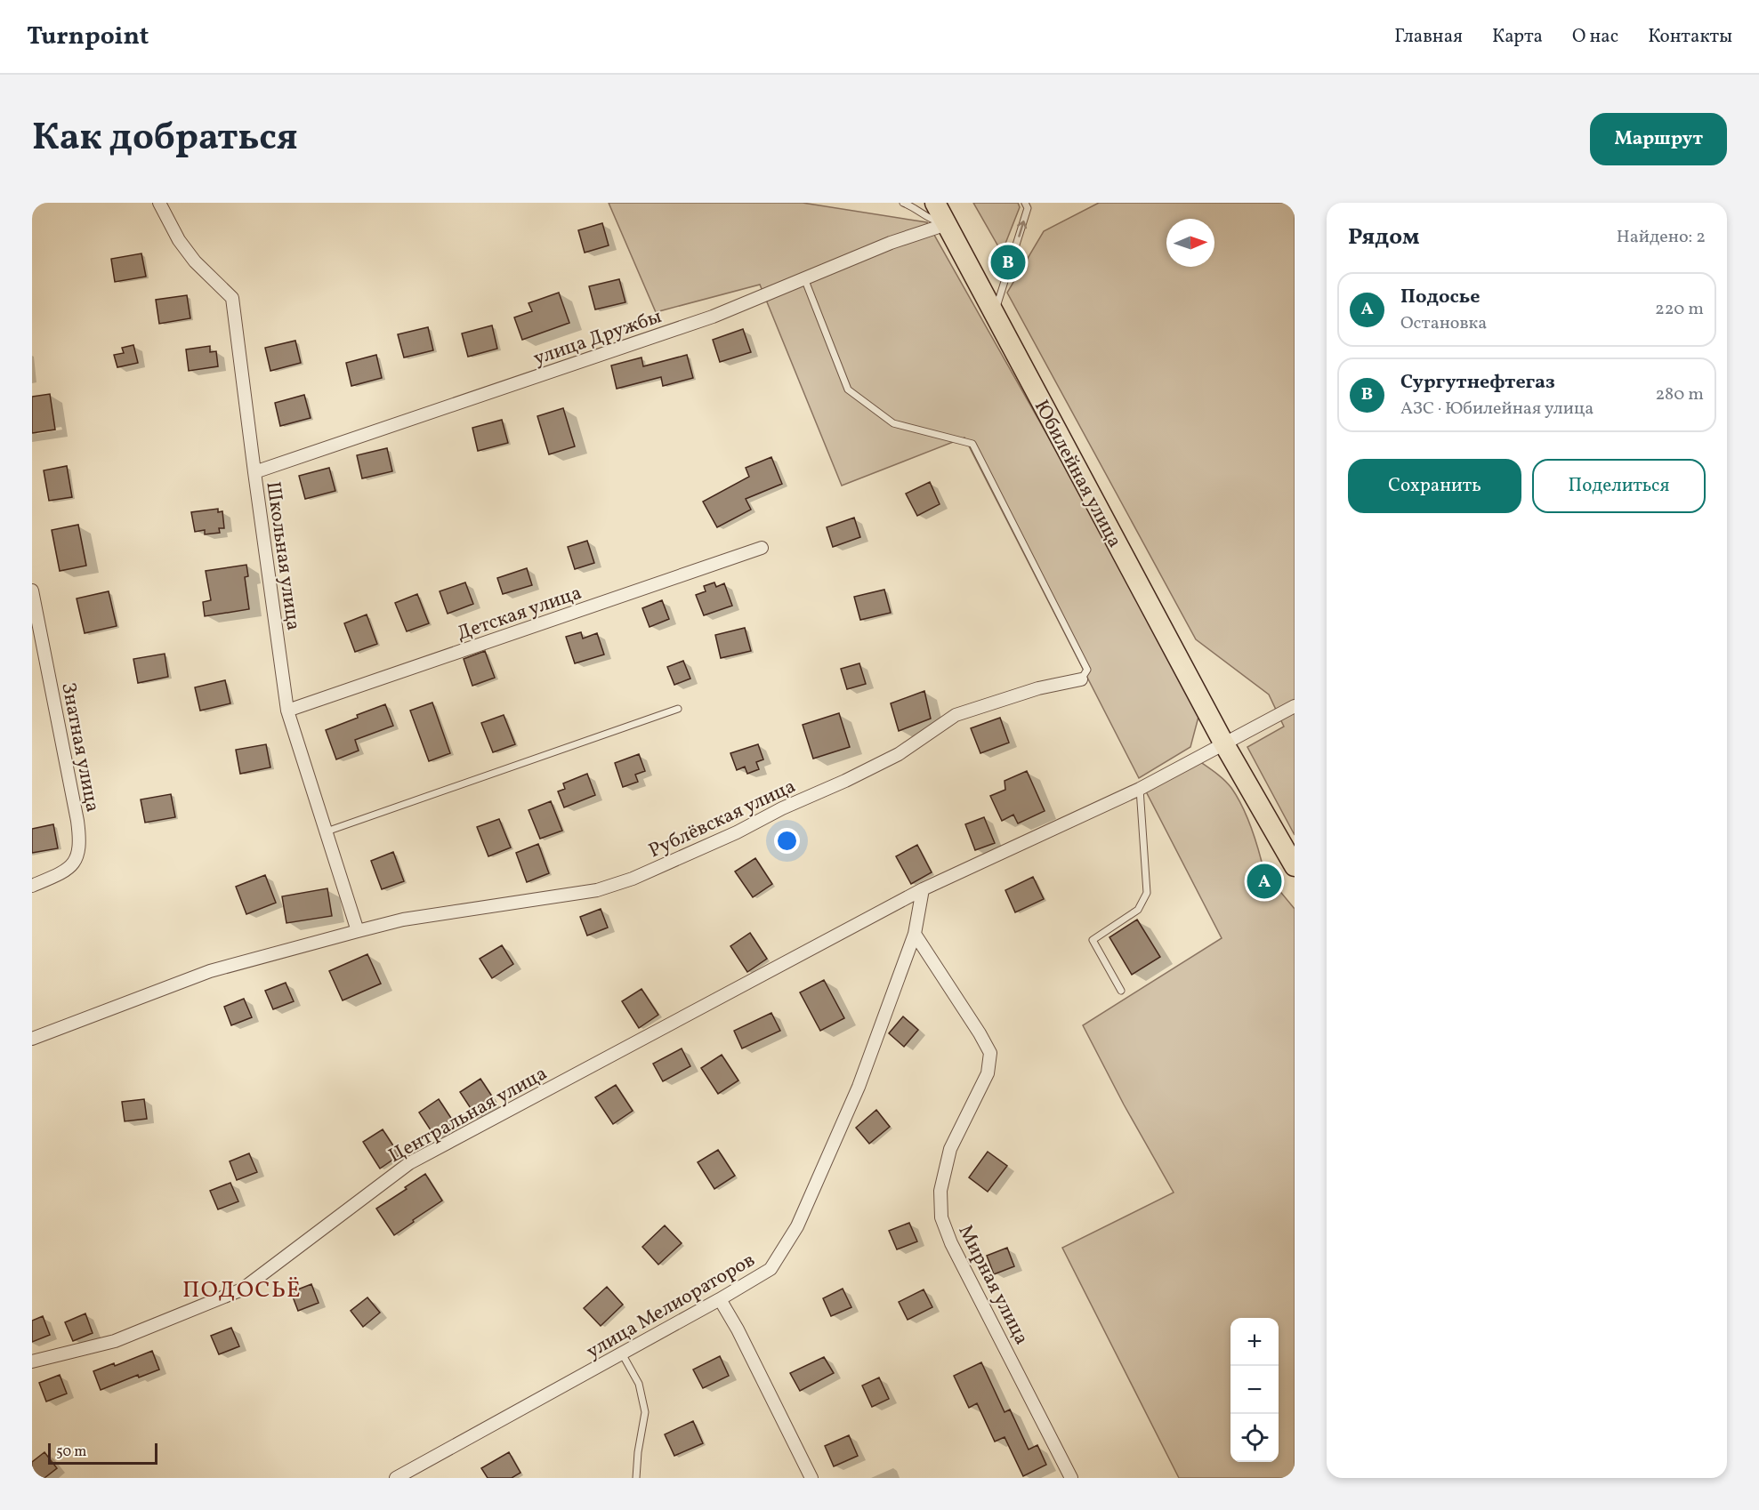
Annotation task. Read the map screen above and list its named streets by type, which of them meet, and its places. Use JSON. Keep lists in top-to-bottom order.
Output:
{
  "streets": {
    "highway": ["Юбилейная улица"],
    "street": [
      "улица Дружбы",
      "Школьная улица",
      "Детская улица",
      "Знатная улица",
      "Рублёвская улица",
      "Центральная улица",
      "Мирная улица",
      "улица Мелиораторов"
    ]
  },
  "crossings": [
    ["улица Дружбы", "Юбилейная улица"],
    ["улица Дружбы", "Школьная улица"],
    ["Юбилейная улица", "Центральная улица"],
    ["Школьная улица", "Детская улица"],
    ["Школьная улица", "Рублёвская улица"],
    ["Центральная улица", "улица Мелиораторов"],
    ["Мирная улица", "улица Мелиораторов"]
  ],
  "districts": ["ПОДОСЬЁ"],
  "scale_bar": "50 m",
  "north": "right",
  "page": {
    "header": "Turnpoint",
    "nav": [
      "Главная",
      "Карта",
      "О нас",
      "Контакты"
    ],
    "title": "Как добраться",
    "buttons": [
      "Маршрут",
      ["Сохранить", "Поделиться"]
    ],
    "heading": ["Рядом", "Найдено: 2"],
    "pins": ["B", "A"],
    "list": [
      {
        "mark": "A",
        "name": "Подосье",
        "note": "Остановка",
        "value": "220 m"
      },
      {
        "mark": "B",
        "name": "Сургутнефтегаз",
        "note": "АЗС · Юбилейная улица",
        "value": "280 m"
      }
    ],
    "map_buttons": ["+", "−"],
    "scale": "50 m"
  }
}
